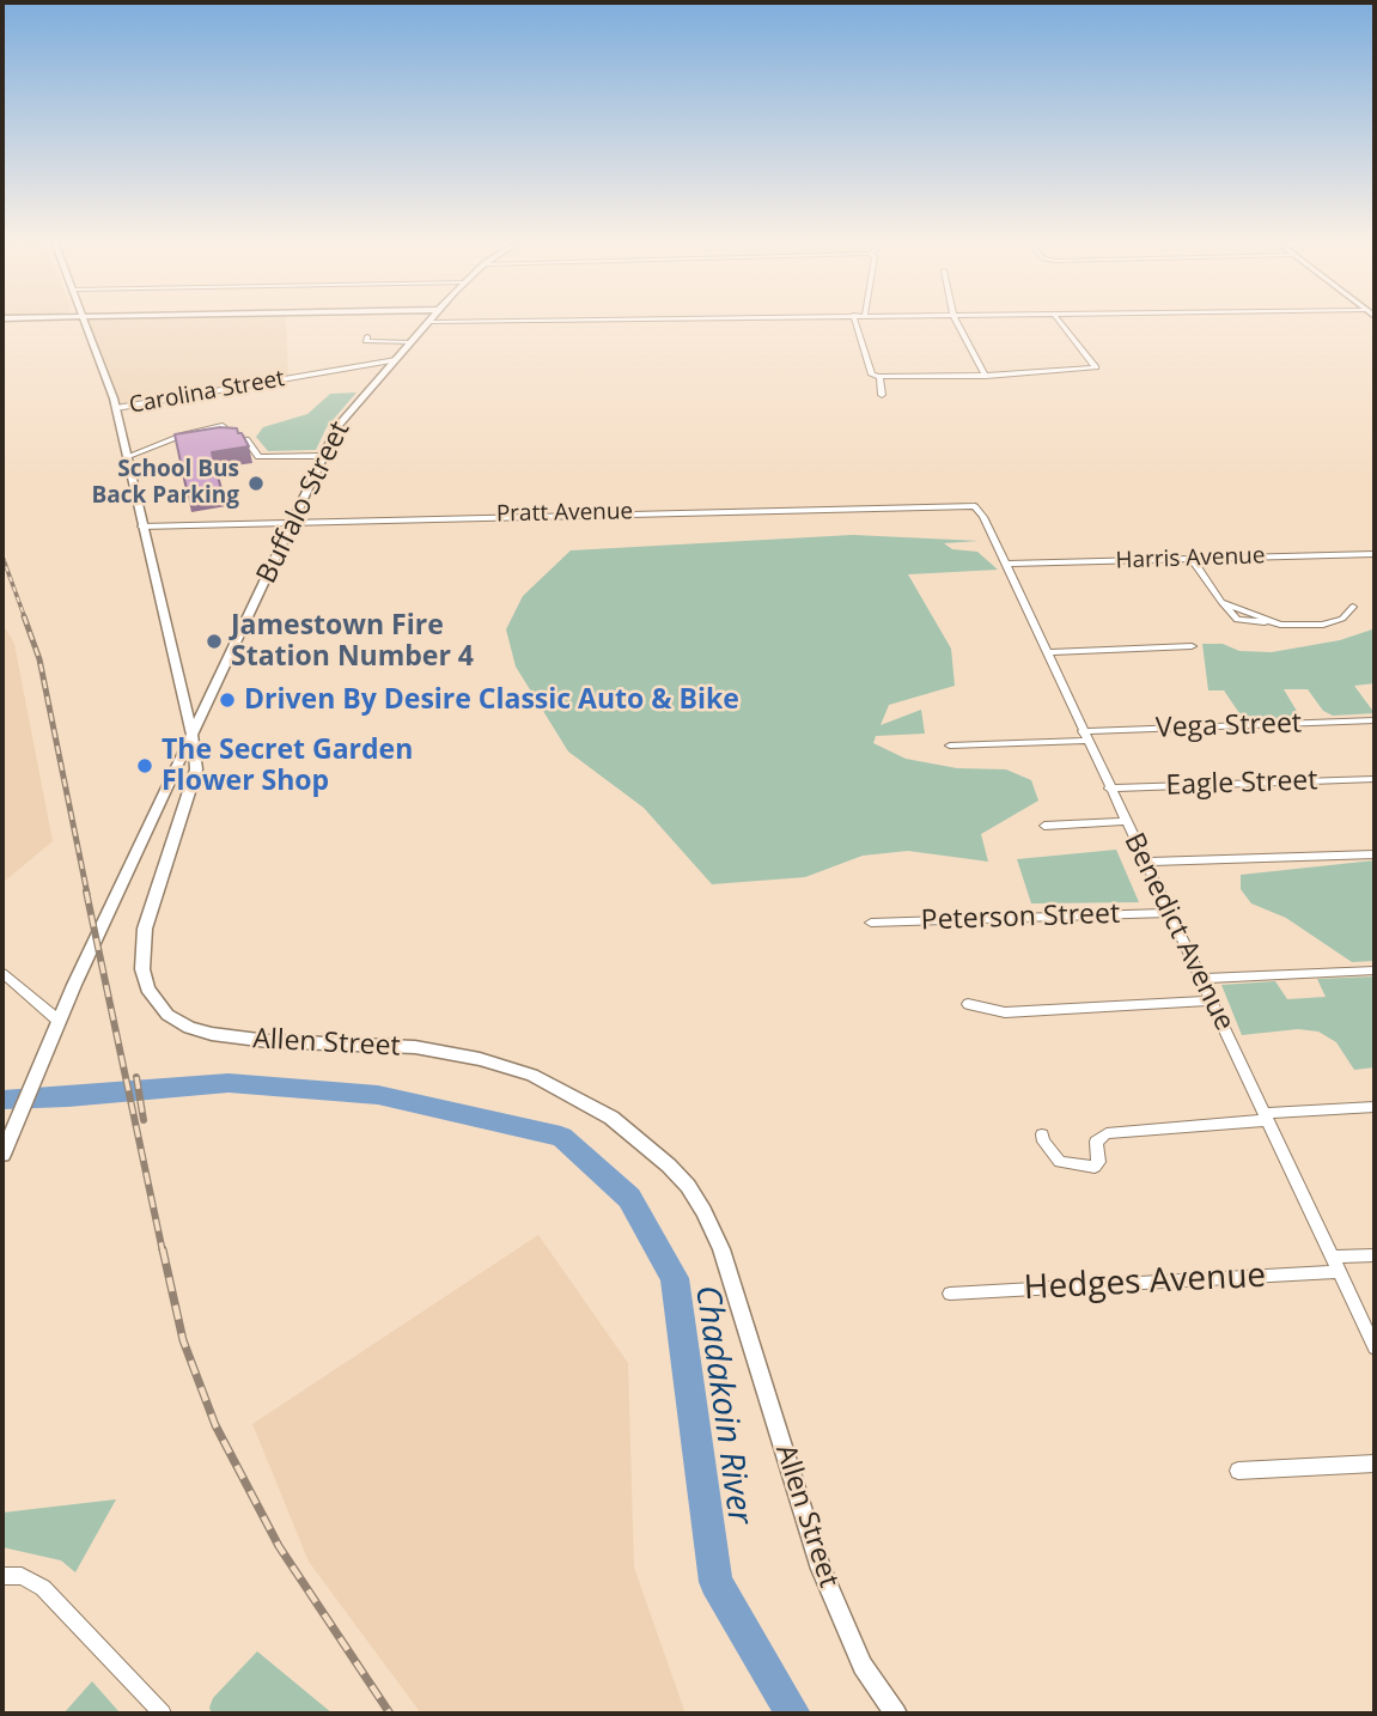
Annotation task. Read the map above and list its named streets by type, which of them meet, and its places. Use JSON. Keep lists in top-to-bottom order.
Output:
{
  "streets": {
    "street": [
      "Carolina Street",
      "Buffalo Street",
      "Pratt Avenue",
      "Harris Avenue",
      "Vega Street",
      "Eagle Street",
      "Peterson Street",
      "Benedict Avenue",
      "Allen Street",
      "Hedges Avenue"
    ]
  },
  "crossings": [
    ["Carolina Street", "Buffalo Street"],
    ["Carolina Street", "Allen Street"],
    ["Buffalo Street", "Pratt Avenue"],
    ["Buffalo Street", "Allen Street"],
    ["Pratt Avenue", "Benedict Avenue"],
    ["Pratt Avenue", "Allen Street"],
    ["Harris Avenue", "Benedict Avenue"],
    ["Vega Street", "Benedict Avenue"],
    ["Eagle Street", "Benedict Avenue"],
    ["Peterson Street", "Benedict Avenue"],
    ["Benedict Avenue", "Hedges Avenue"]
  ],
  "water": ["Chadakoin River"],
  "places": [
    "School Bus Back Parking",
    "Jamestown Fire Station Number 4",
    "Driven By Desire Classic Auto & Bike",
    "The Secret Garden Flower Shop"
  ]
}
